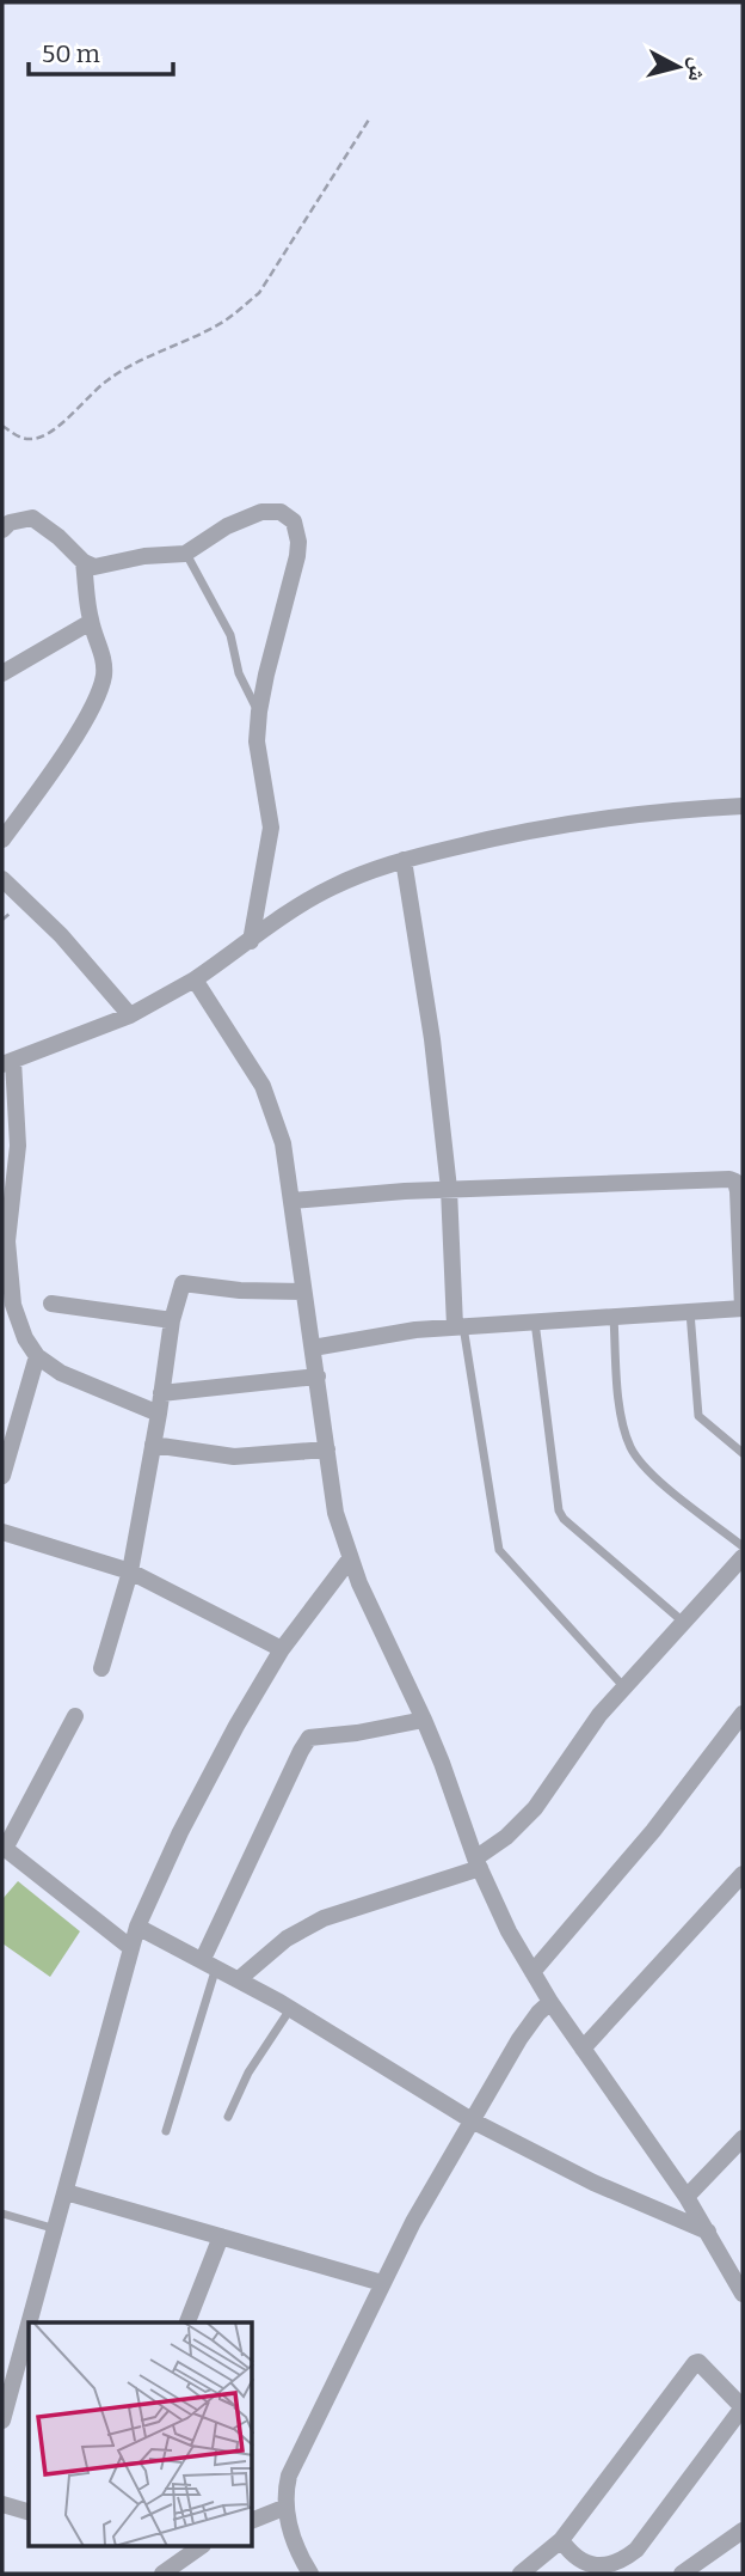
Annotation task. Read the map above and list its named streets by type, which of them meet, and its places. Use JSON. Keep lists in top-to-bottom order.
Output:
{
  "scale_bar": "50 m",
  "north": "right"
}
